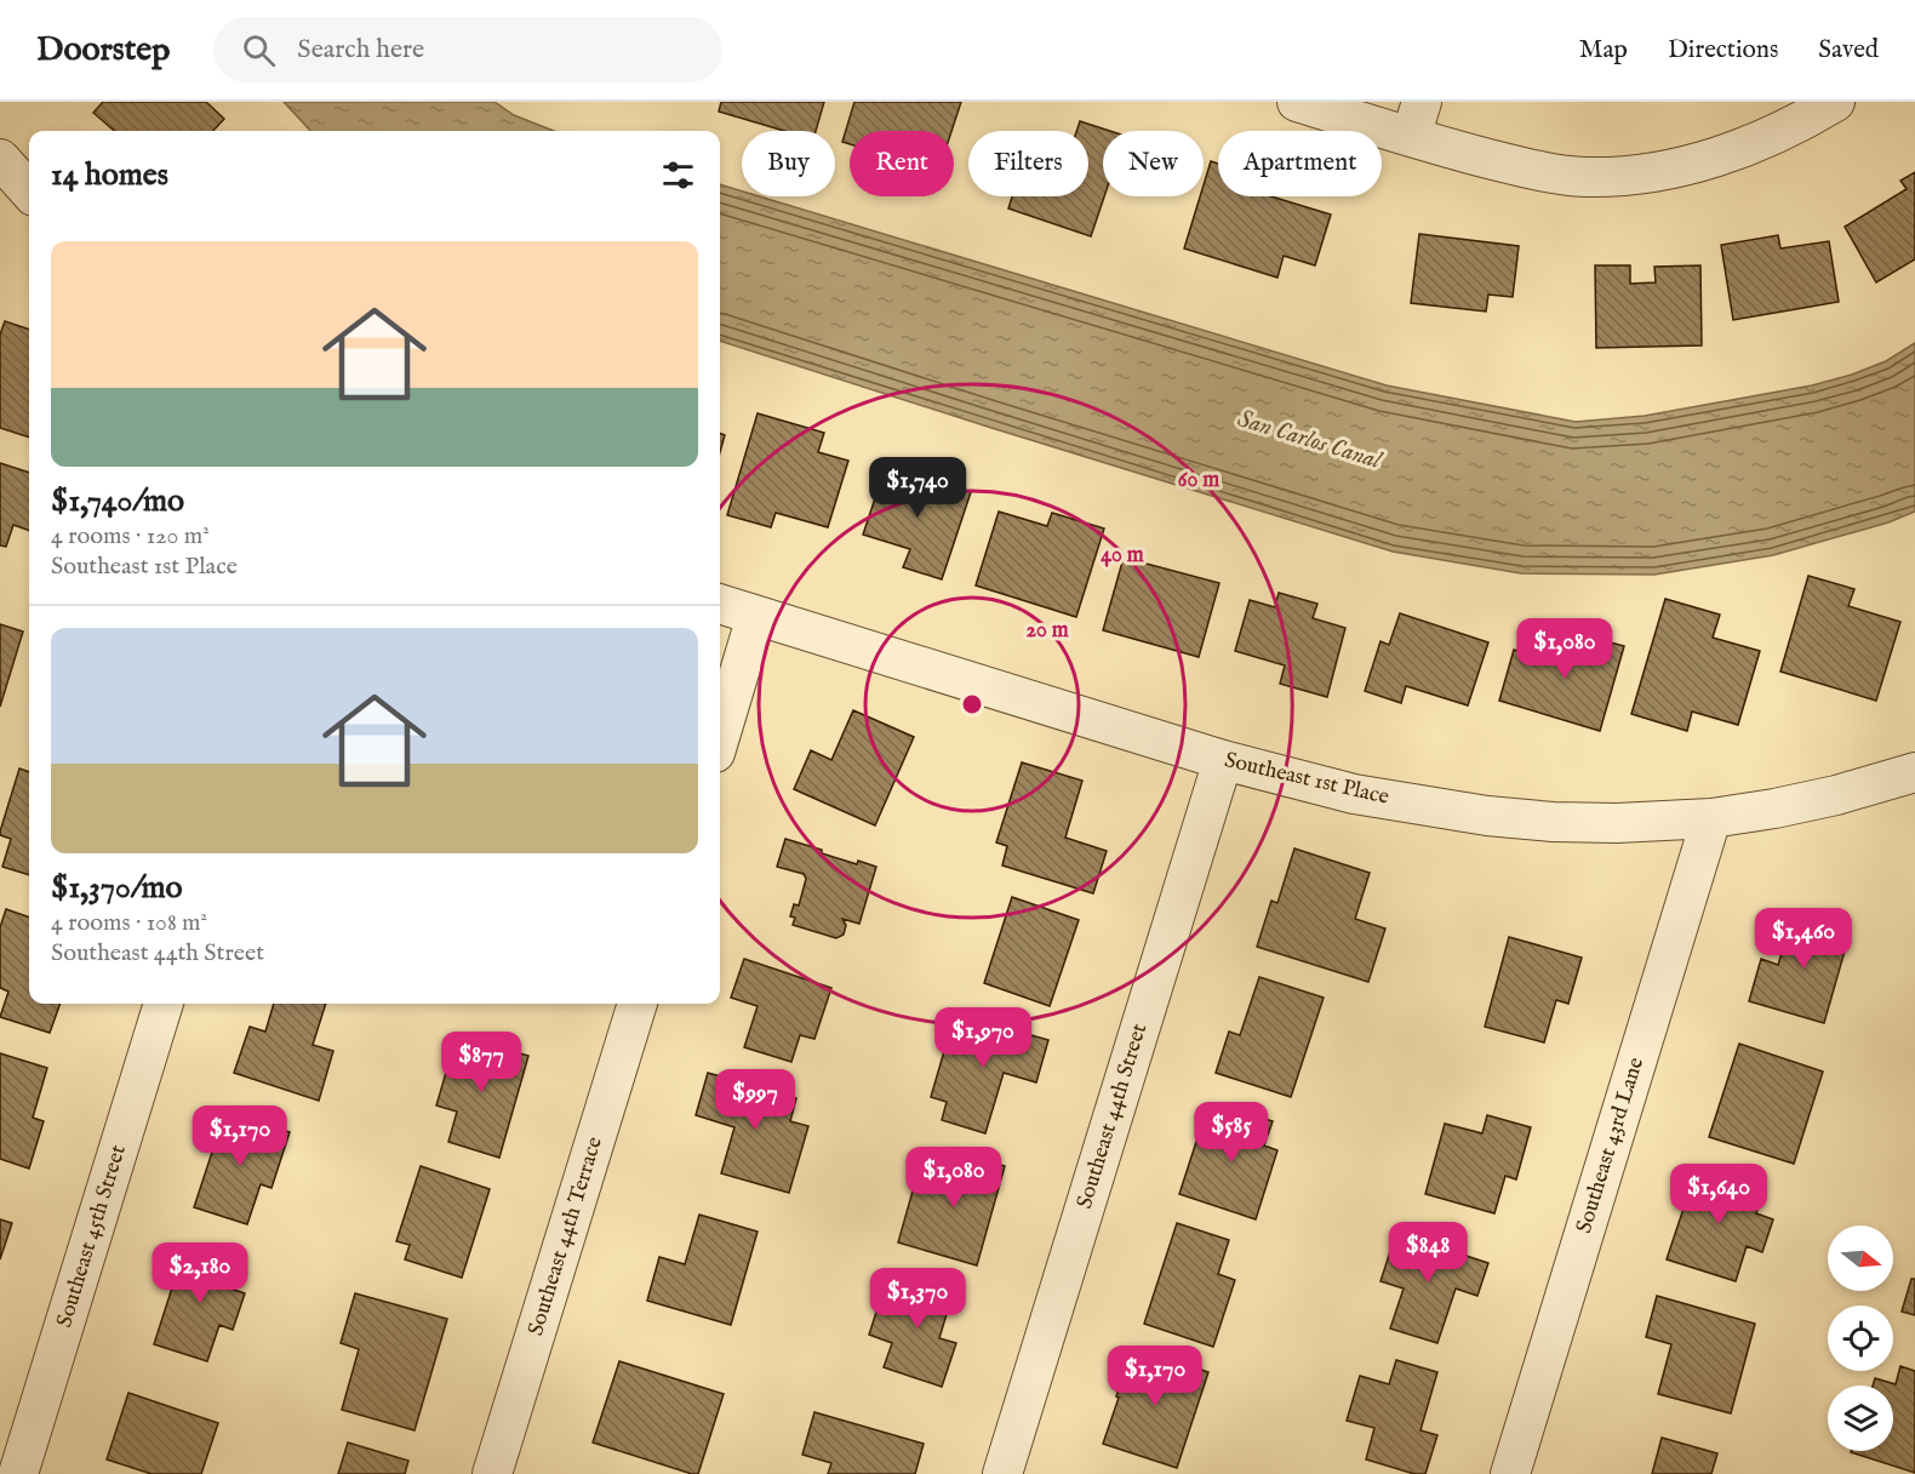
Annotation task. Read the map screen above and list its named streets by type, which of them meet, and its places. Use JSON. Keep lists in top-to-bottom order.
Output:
{
  "streets": {
    "street": [
      "Southeast 1st Place",
      "Southeast 44th Street",
      "Southeast 43rd Lane",
      "Southeast 45th Street",
      "Southeast 44th Terrace"
    ]
  },
  "crossings": [
    ["Southeast 1st Place", "Southeast 44th Street"],
    ["Southeast 1st Place", "Southeast 43rd Lane"]
  ],
  "water": ["San Carlos Canal"],
  "north": "right",
  "page": {
    "header": "Doorstep",
    "search": "Search here",
    "nav": ["Map", "Directions", "Saved"],
    "chip": [
      "Buy",
      "Rent",
      "Filters",
      "New",
      "Apartment"
    ],
    "heading": "14 homes",
    "list": [
      {
        "name": "$1,740/mo",
        "note": "4 rooms · 120 m² · Southeast 1st Place"
      },
      {
        "name": "$1,370/mo",
        "note": "4 rooms · 108 m² · Southeast 44th Street"
      }
    ],
    "price": [
      "$1,740",
      "$1,080",
      "$1,460",
      "$1,970",
      "$877",
      "$997",
      "$585",
      "$1,170",
      "$1,080",
      "$1,640",
      "$848",
      "$2,180",
      "$1,370",
      "$1,170"
    ]
  },
  "rings": ["60 m", "40 m", "20 m"]
}
